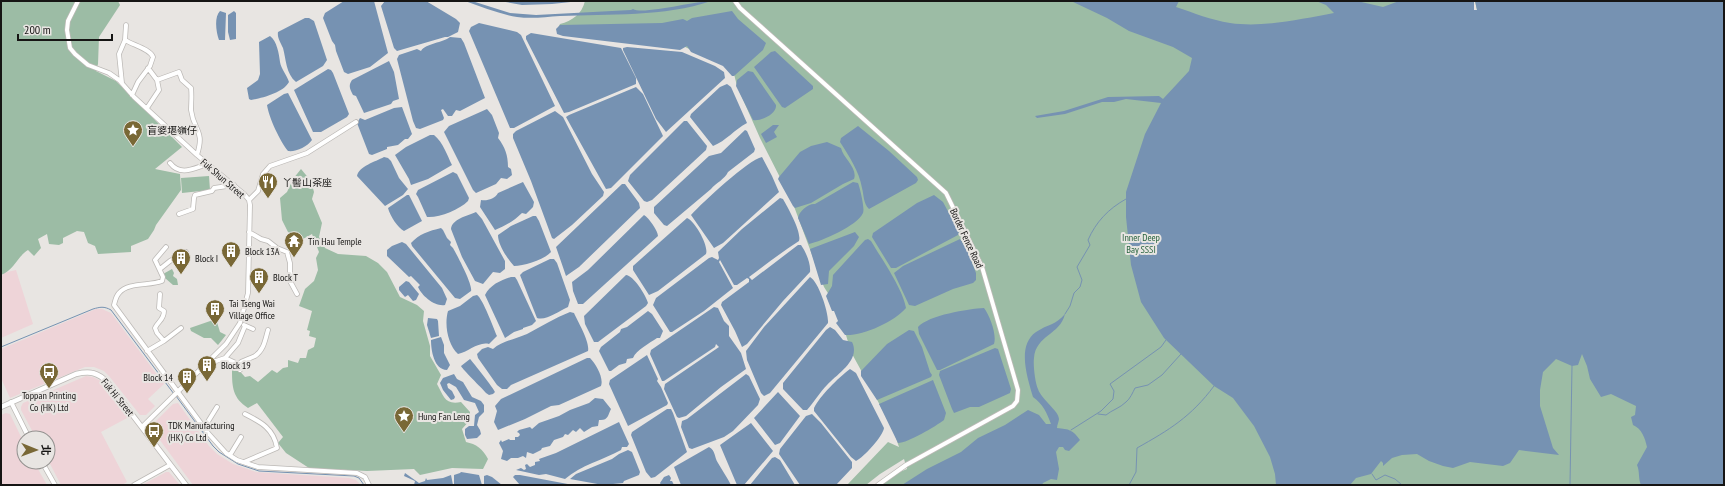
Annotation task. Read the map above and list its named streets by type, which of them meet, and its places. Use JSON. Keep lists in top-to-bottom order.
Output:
{
  "streets": {
    "street": ["Fuk Shun Street", "Border Fence Road", "Fuk Hi Street"]
  },
  "crossings": [
    ["Fuk Shun Street", "Fuk Hi Street"]
  ],
  "parks": ["Inner Deep Bay SSSI"],
  "places": {
    "place": ["盲婆堪嶺仔", "Hung Fan Leng"],
    "restaurant": ["丫髻山茶座"],
    "temple": ["Tin Hau Temple"],
    "building": [
      "Block 13A",
      "Block I",
      "Block T",
      "Tai Tseng Wai Village Office",
      "Block 19",
      "Block 14"
    ],
    "bus stop": ["Toppan Printing Co (HK) Ltd", "TDK Manufacturing (HK) Co Ltd"]
  },
  "scale_bar": "200 m",
  "north": "right"
}
